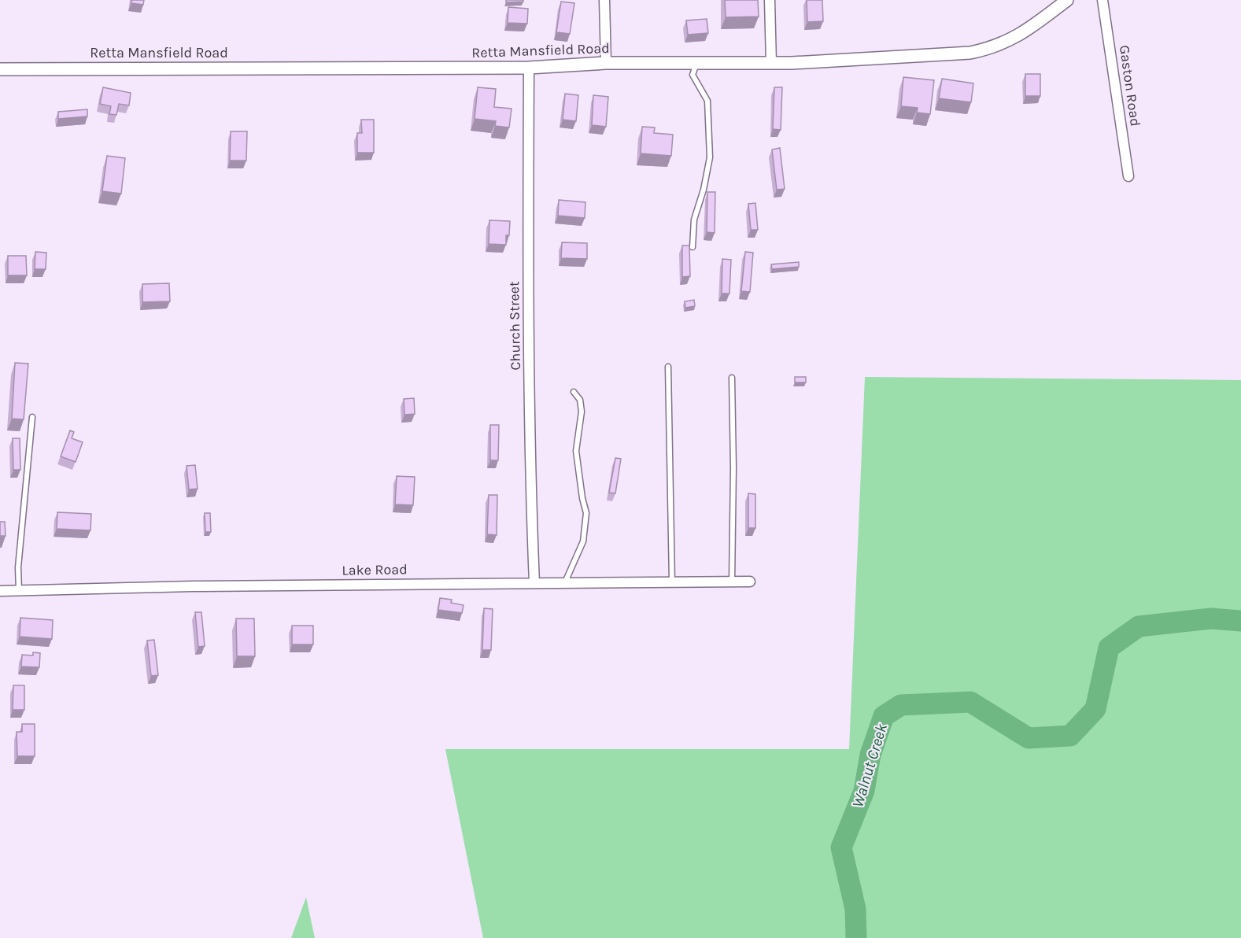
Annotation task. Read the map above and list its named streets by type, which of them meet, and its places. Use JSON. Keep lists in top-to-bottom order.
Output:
{
  "streets": {
    "street": [
      "Retta Mansfield Road",
      "Gaston Road",
      "Church Street",
      "Lake Road"
    ]
  },
  "crossings": [
    ["Retta Mansfield Road", "Church Street"],
    ["Church Street", "Lake Road"]
  ],
  "water": ["Walnut Creek"]
}
